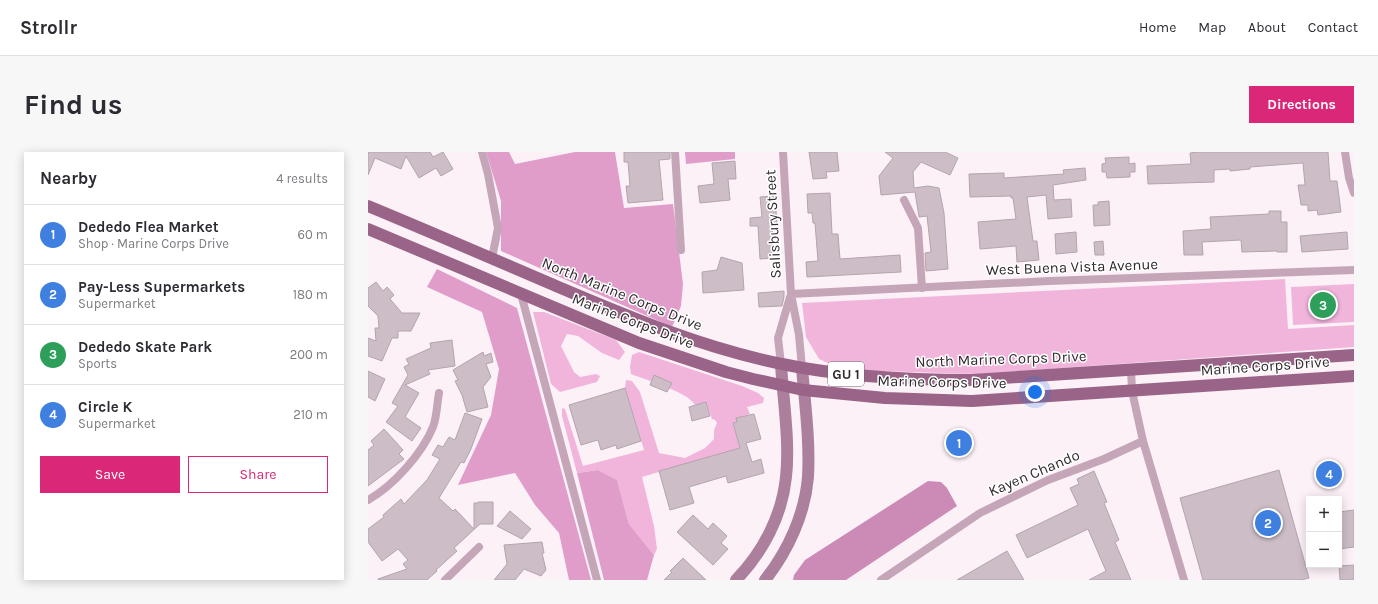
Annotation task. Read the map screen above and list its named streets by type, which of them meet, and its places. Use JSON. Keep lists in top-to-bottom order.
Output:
{
  "streets": {
    "main road": ["North Marine Corps Drive", "Marine Corps Drive", "GU 1"],
    "street": ["Salisbury Street", "West Buena Vista Avenue", "Kayen Chando"]
  },
  "crossings": [
    ["Salisbury Street", "West Buena Vista Avenue"],
    ["Salisbury Street", "North Marine Corps Drive"]
  ],
  "page": {
    "header": "Strollr",
    "nav": [
      "Home",
      "Map",
      "About",
      "Contact"
    ],
    "buttons": [
      "Directions",
      ["Save", "Share"]
    ],
    "title": "Find us",
    "heading": ["Nearby", "4 results"],
    "list": [
      {
        "mark": "1",
        "name": "Dededo Flea Market",
        "note": "Shop · Marine Corps Drive",
        "value": "60 m"
      },
      {
        "mark": "2",
        "name": "Pay-Less Supermarkets",
        "note": "Supermarket",
        "value": "180 m"
      },
      {
        "mark": "3",
        "name": "Dededo Skate Park",
        "note": "Sports",
        "value": "200 m"
      },
      {
        "mark": "4",
        "name": "Circle K",
        "note": "Supermarket",
        "value": "210 m"
      }
    ],
    "pins": [
      "3",
      "1",
      "4",
      "2"
    ],
    "map_buttons": ["+", "−"]
  }
}
